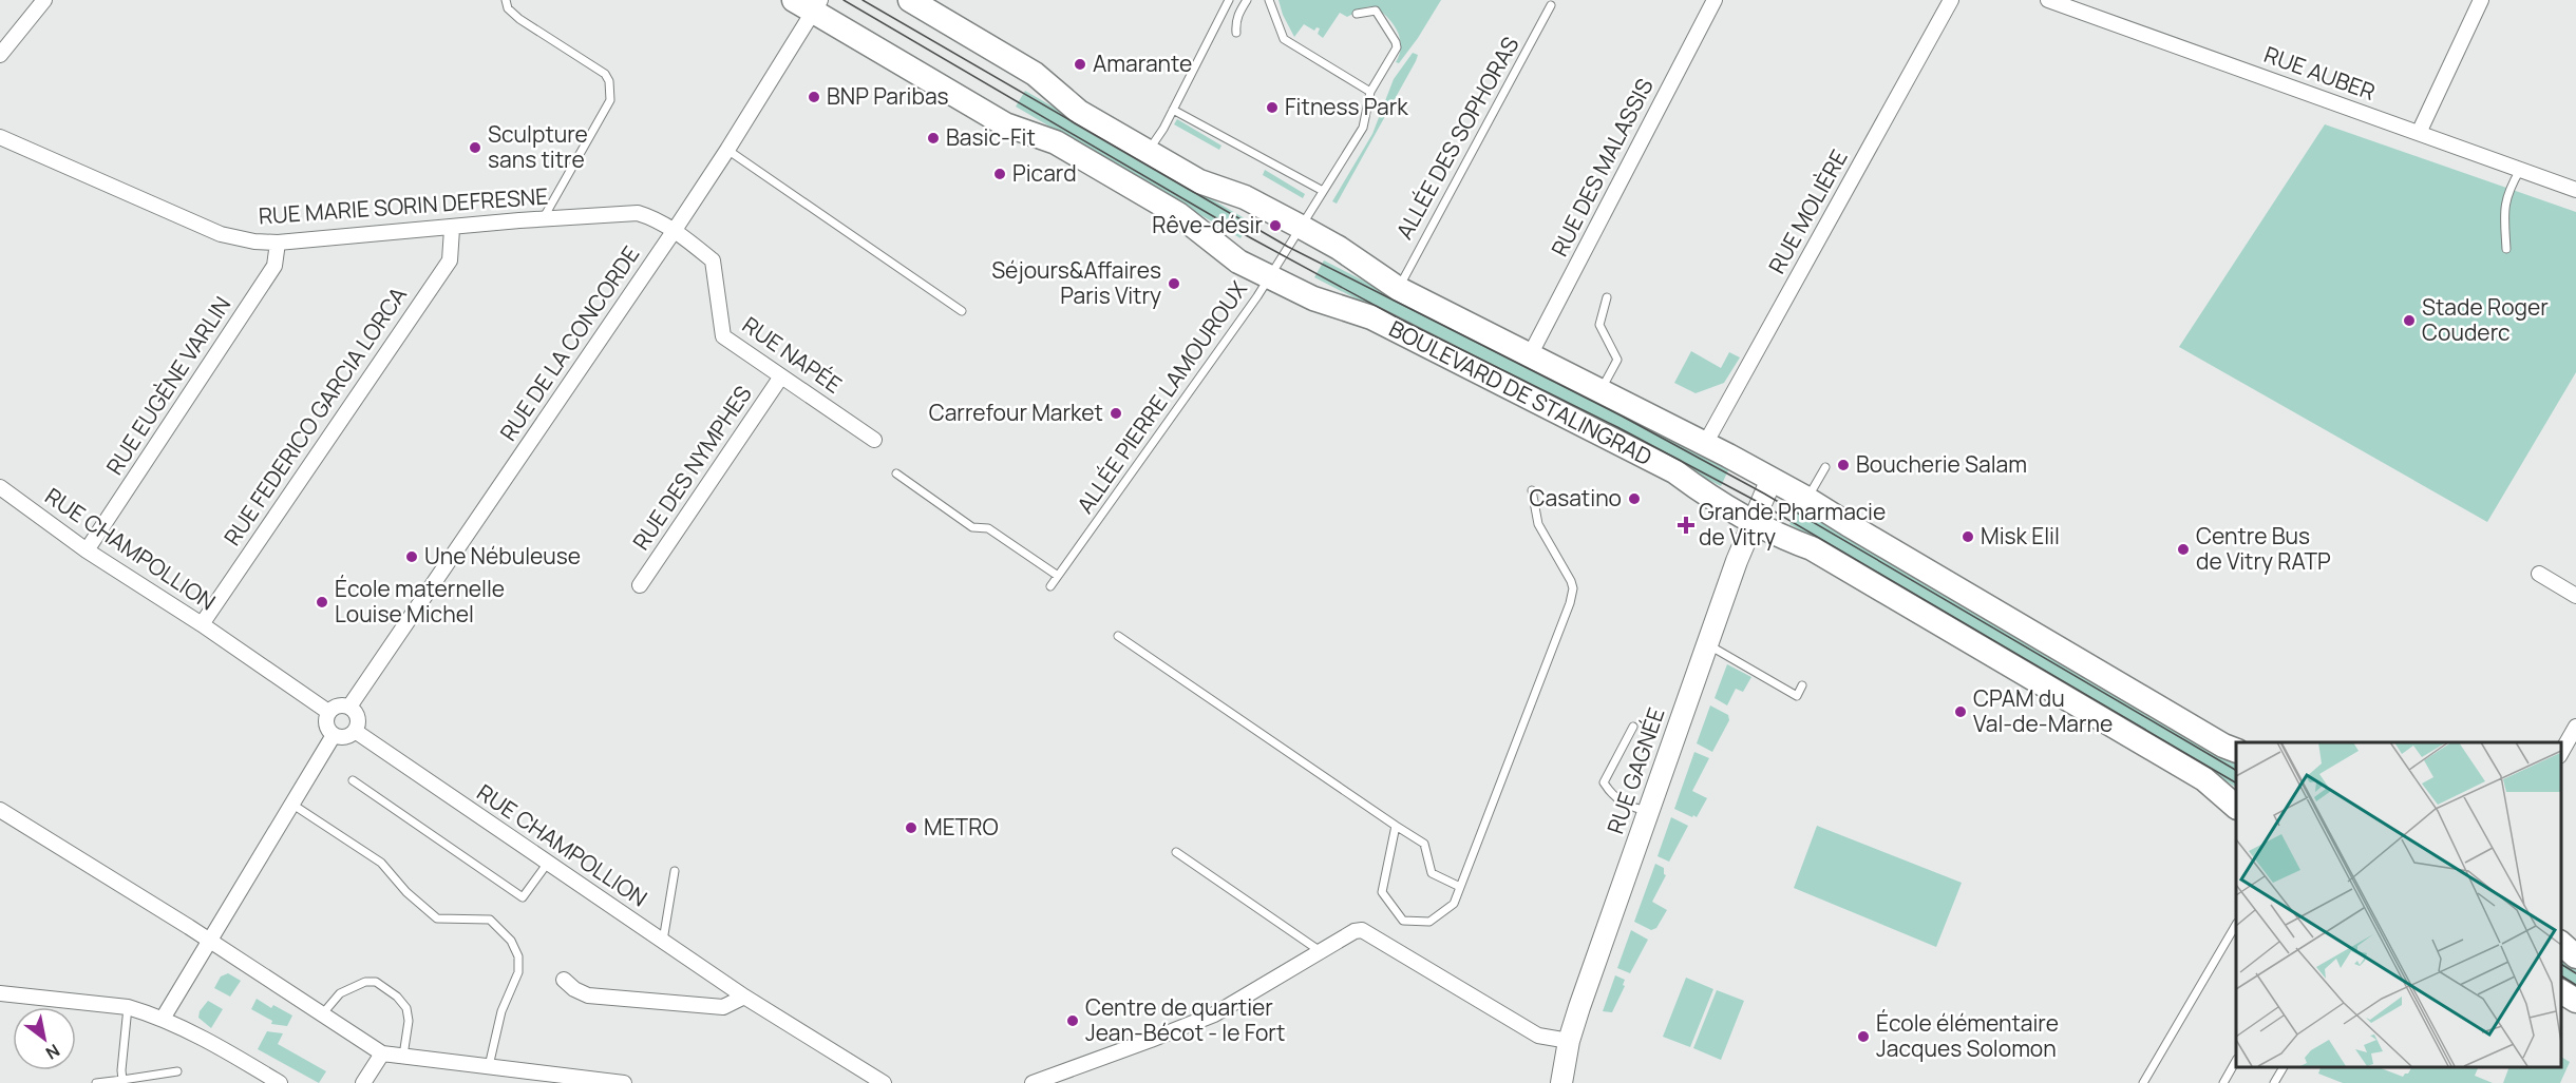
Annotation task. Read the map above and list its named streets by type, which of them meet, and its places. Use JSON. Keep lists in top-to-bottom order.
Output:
{
  "streets": {
    "main road": ["BOULEVARD DE STALINGRAD"],
    "street": [
      "RUE AUBER",
      "RUE DES MALASSIS",
      "RUE MARIE SORIN DEFRESNE",
      "RUE MOLIÈRE",
      "RUE DE LA CONCORDE",
      "RUE NAPÉE",
      "RUE EUGÈNE VARLIN",
      "RUE FEDERICO GARCIA LORCA",
      "RUE DES NYMPHES",
      "RUE CHAMPOLLION",
      "RUE GAGNÉE"
    ],
    "lane": ["ALLÉE DES SOPHORAS", "ALLÉE PIERRE LAMOUROUX"]
  },
  "crossings": [
    ["ALLÉE DES SOPHORAS", "BOULEVARD DE STALINGRAD"],
    ["RUE DES MALASSIS", "BOULEVARD DE STALINGRAD"],
    ["RUE MARIE SORIN DEFRESNE", "RUE DE LA CONCORDE"],
    ["RUE MARIE SORIN DEFRESNE", "RUE NAPÉE"],
    ["RUE MARIE SORIN DEFRESNE", "RUE EUGÈNE VARLIN"],
    ["RUE MARIE SORIN DEFRESNE", "RUE FEDERICO GARCIA LORCA"],
    ["RUE MOLIÈRE", "BOULEVARD DE STALINGRAD"],
    ["RUE DE LA CONCORDE", "RUE NAPÉE"],
    ["RUE DE LA CONCORDE", "BOULEVARD DE STALINGRAD"],
    ["RUE DE LA CONCORDE", "RUE CHAMPOLLION"],
    ["RUE NAPÉE", "RUE DES NYMPHES"],
    ["RUE EUGÈNE VARLIN", "RUE CHAMPOLLION"],
    ["BOULEVARD DE STALINGRAD", "ALLÉE PIERRE LAMOUROUX"],
    ["BOULEVARD DE STALINGRAD", "RUE GAGNÉE"],
    ["RUE FEDERICO GARCIA LORCA", "RUE CHAMPOLLION"]
  ],
  "places": {
    "other": [
      "Amarante",
      "BNP Paribas",
      "Fitness Park",
      "Basic-Fit",
      "Sculpture sans titre",
      "Picard",
      "Rêve-désir",
      "Séjours&Affaires Paris Vitry",
      "Stade Roger Couderc",
      "Carrefour Market",
      "Boucherie Salam",
      "Casatino",
      "Misk Elil",
      "Centre Bus de Vitry RATP",
      "Une Nébuleuse",
      "École maternelle Louise Michel",
      "CPAM du Val-de-Marne",
      "METRO",
      "Centre de quartier Jean-Bécot - le Fort",
      "École élémentaire Jacques Solomon"
    ],
    "health": ["Grande Pharmacie de Vitry"]
  },
  "north": "bottom right"
}
